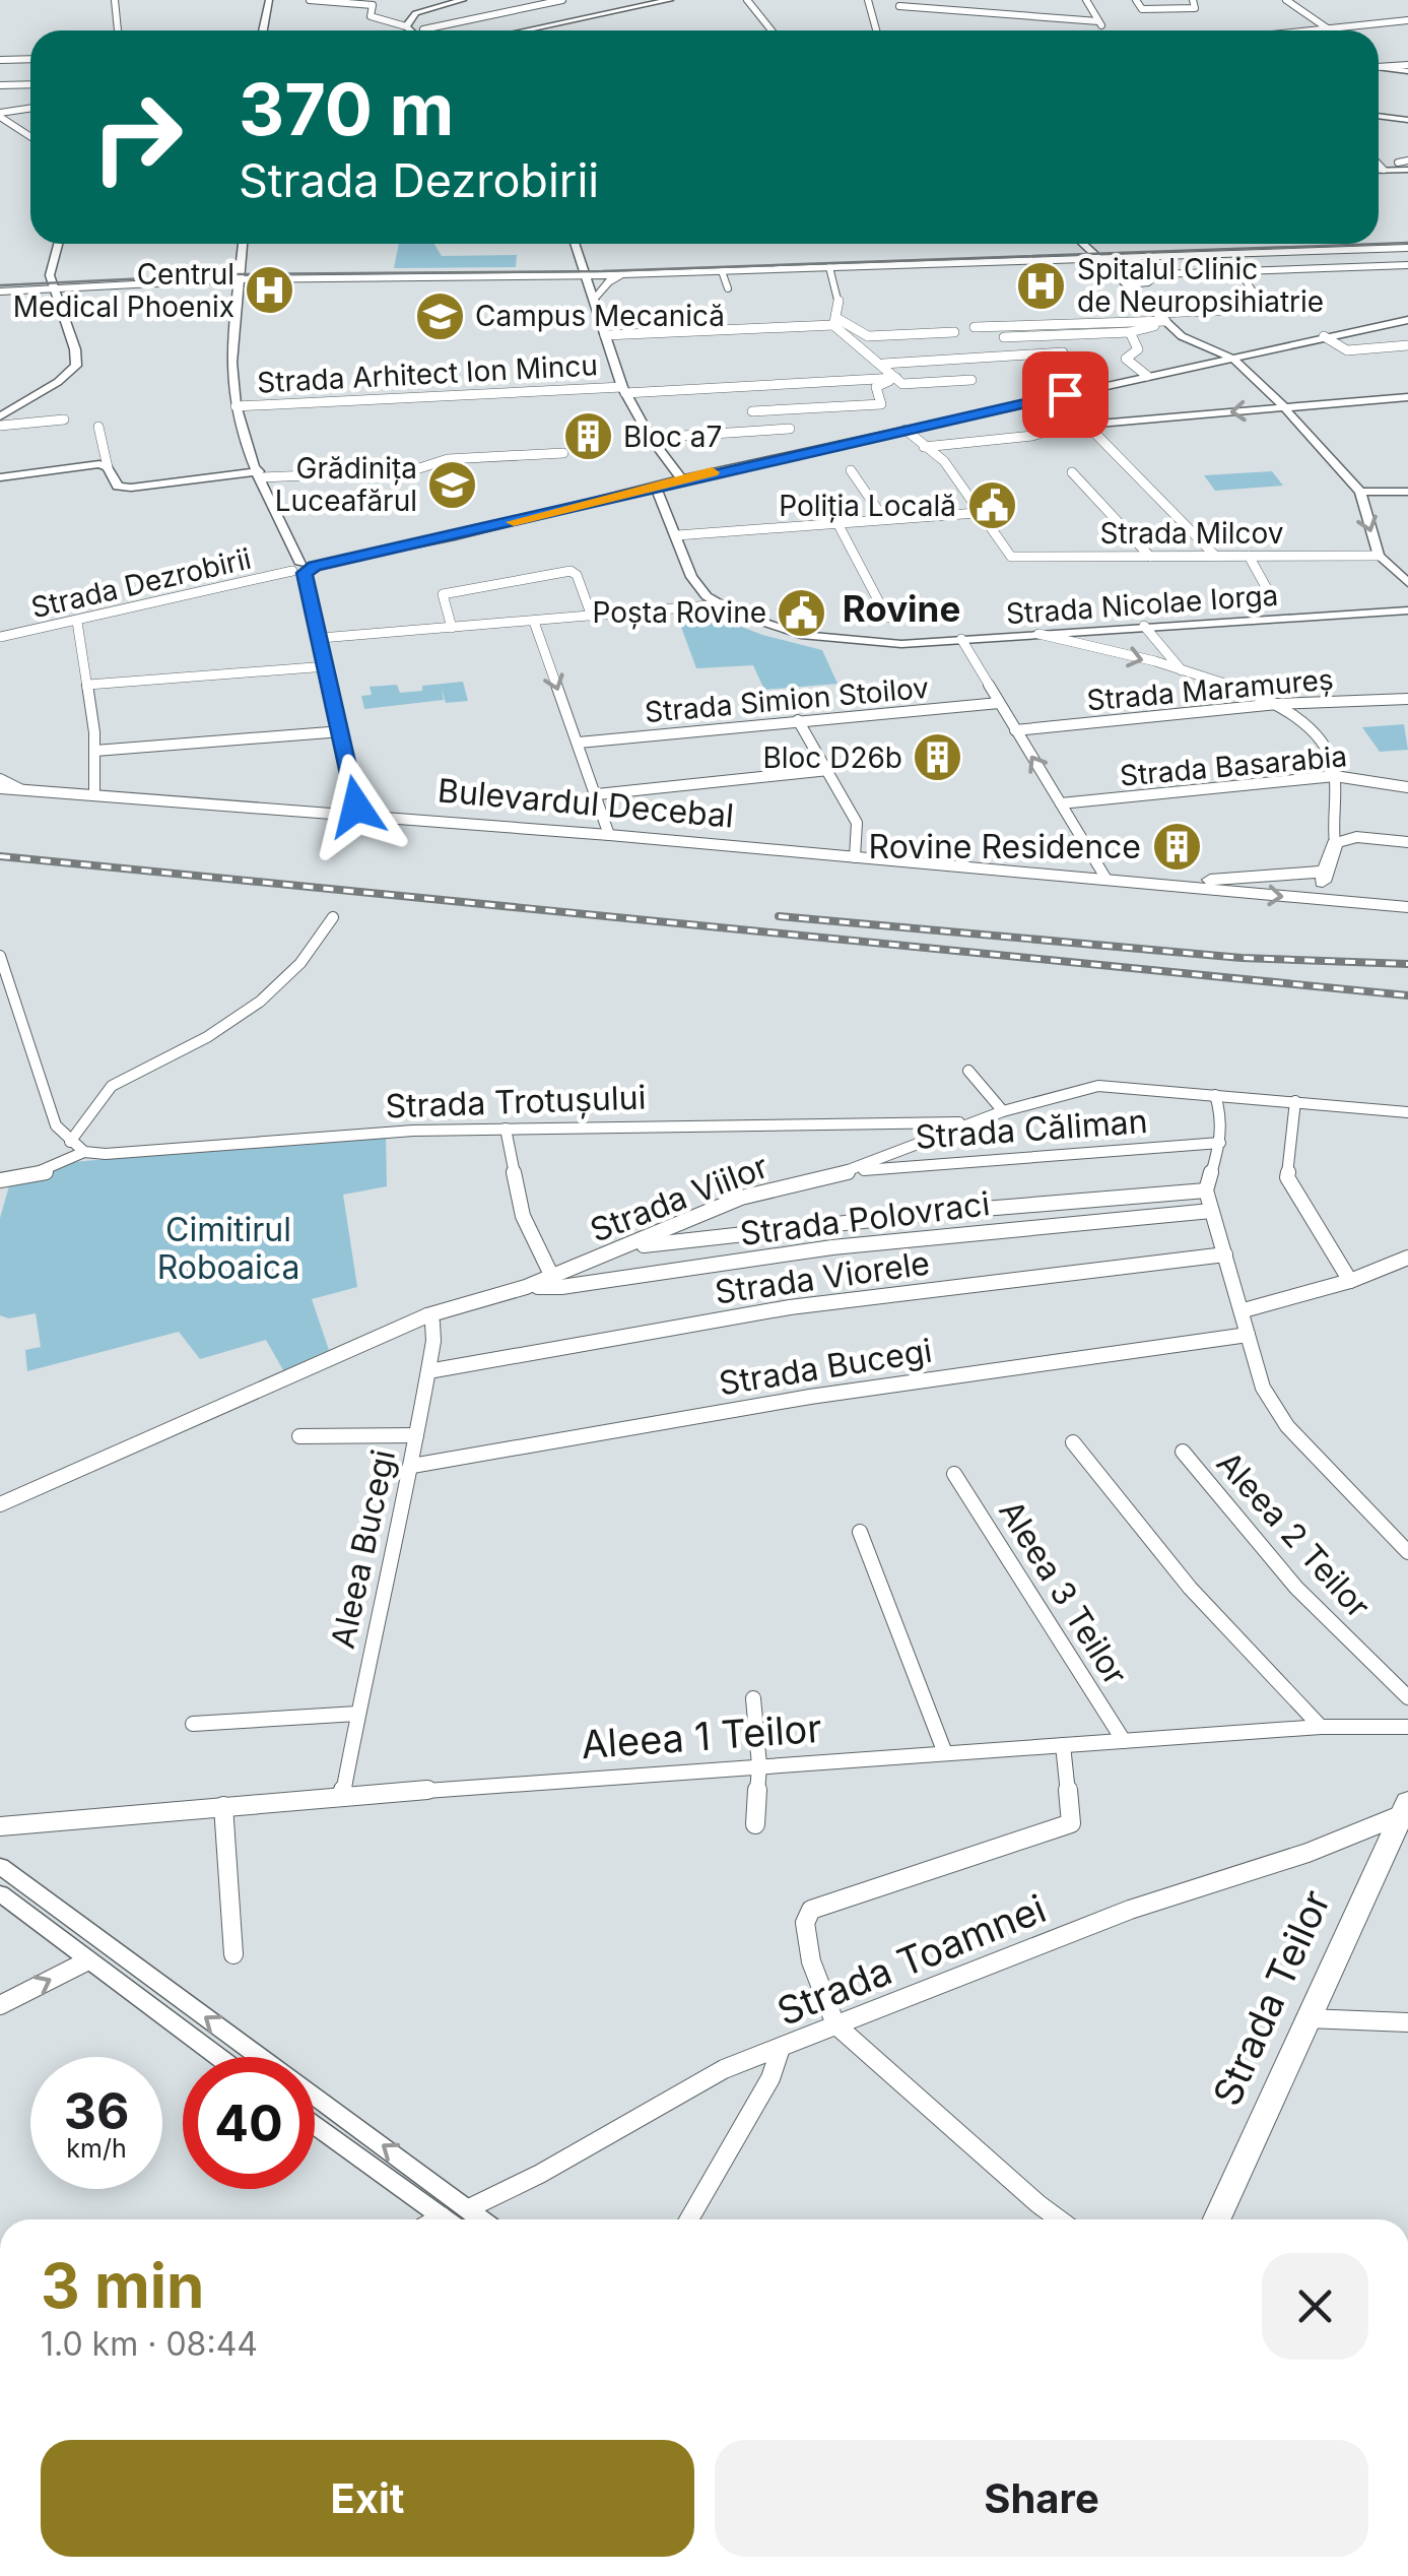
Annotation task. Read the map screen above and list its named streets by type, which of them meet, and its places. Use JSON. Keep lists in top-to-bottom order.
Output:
{
  "streets": {
    "main road": ["Bulevardul Decebal", "Strada Teilor"],
    "street": [
      "Strada Arhitect Ion Mincu",
      "Strada Milcov",
      "Strada Dezrobirii",
      "Strada Nicolae Iorga",
      "Strada Maramureș",
      "Strada Simion Stoilov",
      "Strada Basarabia",
      "Strada Trotușului",
      "Strada Căliman",
      "Strada Viilor",
      "Strada Polovraci",
      "Strada Viorele",
      "Strada Bucegi",
      "Aleea 2 Teilor",
      "Aleea Bucegi",
      "Aleea 3 Teilor",
      "Aleea 1 Teilor",
      "Strada Toamnei"
    ]
  },
  "crossings": [
    ["Strada Dezrobirii", "Strada Nicolae Iorga"],
    ["Strada Trotușului", "Strada Viilor"],
    ["Strada Căliman", "Strada Viilor"],
    ["Strada Viilor", "Strada Polovraci"],
    ["Strada Viilor", "Aleea Bucegi"],
    ["Strada Viorele", "Aleea Bucegi"],
    ["Strada Bucegi", "Aleea Bucegi"],
    ["Aleea Bucegi", "Aleea 1 Teilor"],
    ["Aleea 3 Teilor", "Aleea 1 Teilor"],
    ["Strada Toamnei", "Strada Teilor"]
  ],
  "districts": ["Rovine"],
  "parks": ["Cimitirul Roboaica"],
  "places": {
    "hospital": ["Spitalul Clinic de Neuropsihiatrie", "Centrul Medical Phoenix"],
    "school or university": ["Campus Mecanică", "Grădinița Luceafărul"],
    "building": ["Bloc a7", "Bloc D26b", "Rovine Residence"],
    "public building": ["Poliția Locală", "Poșta Rovine"]
  },
  "page": {
    "turn": ["370 m", "Strada Dezrobirii"],
    "speed": "36 km/h",
    "limit": "40",
    "heading": ["3 min", "1.0 km · 08:44"],
    "buttons": ["Exit", "Share"]
  }
}
